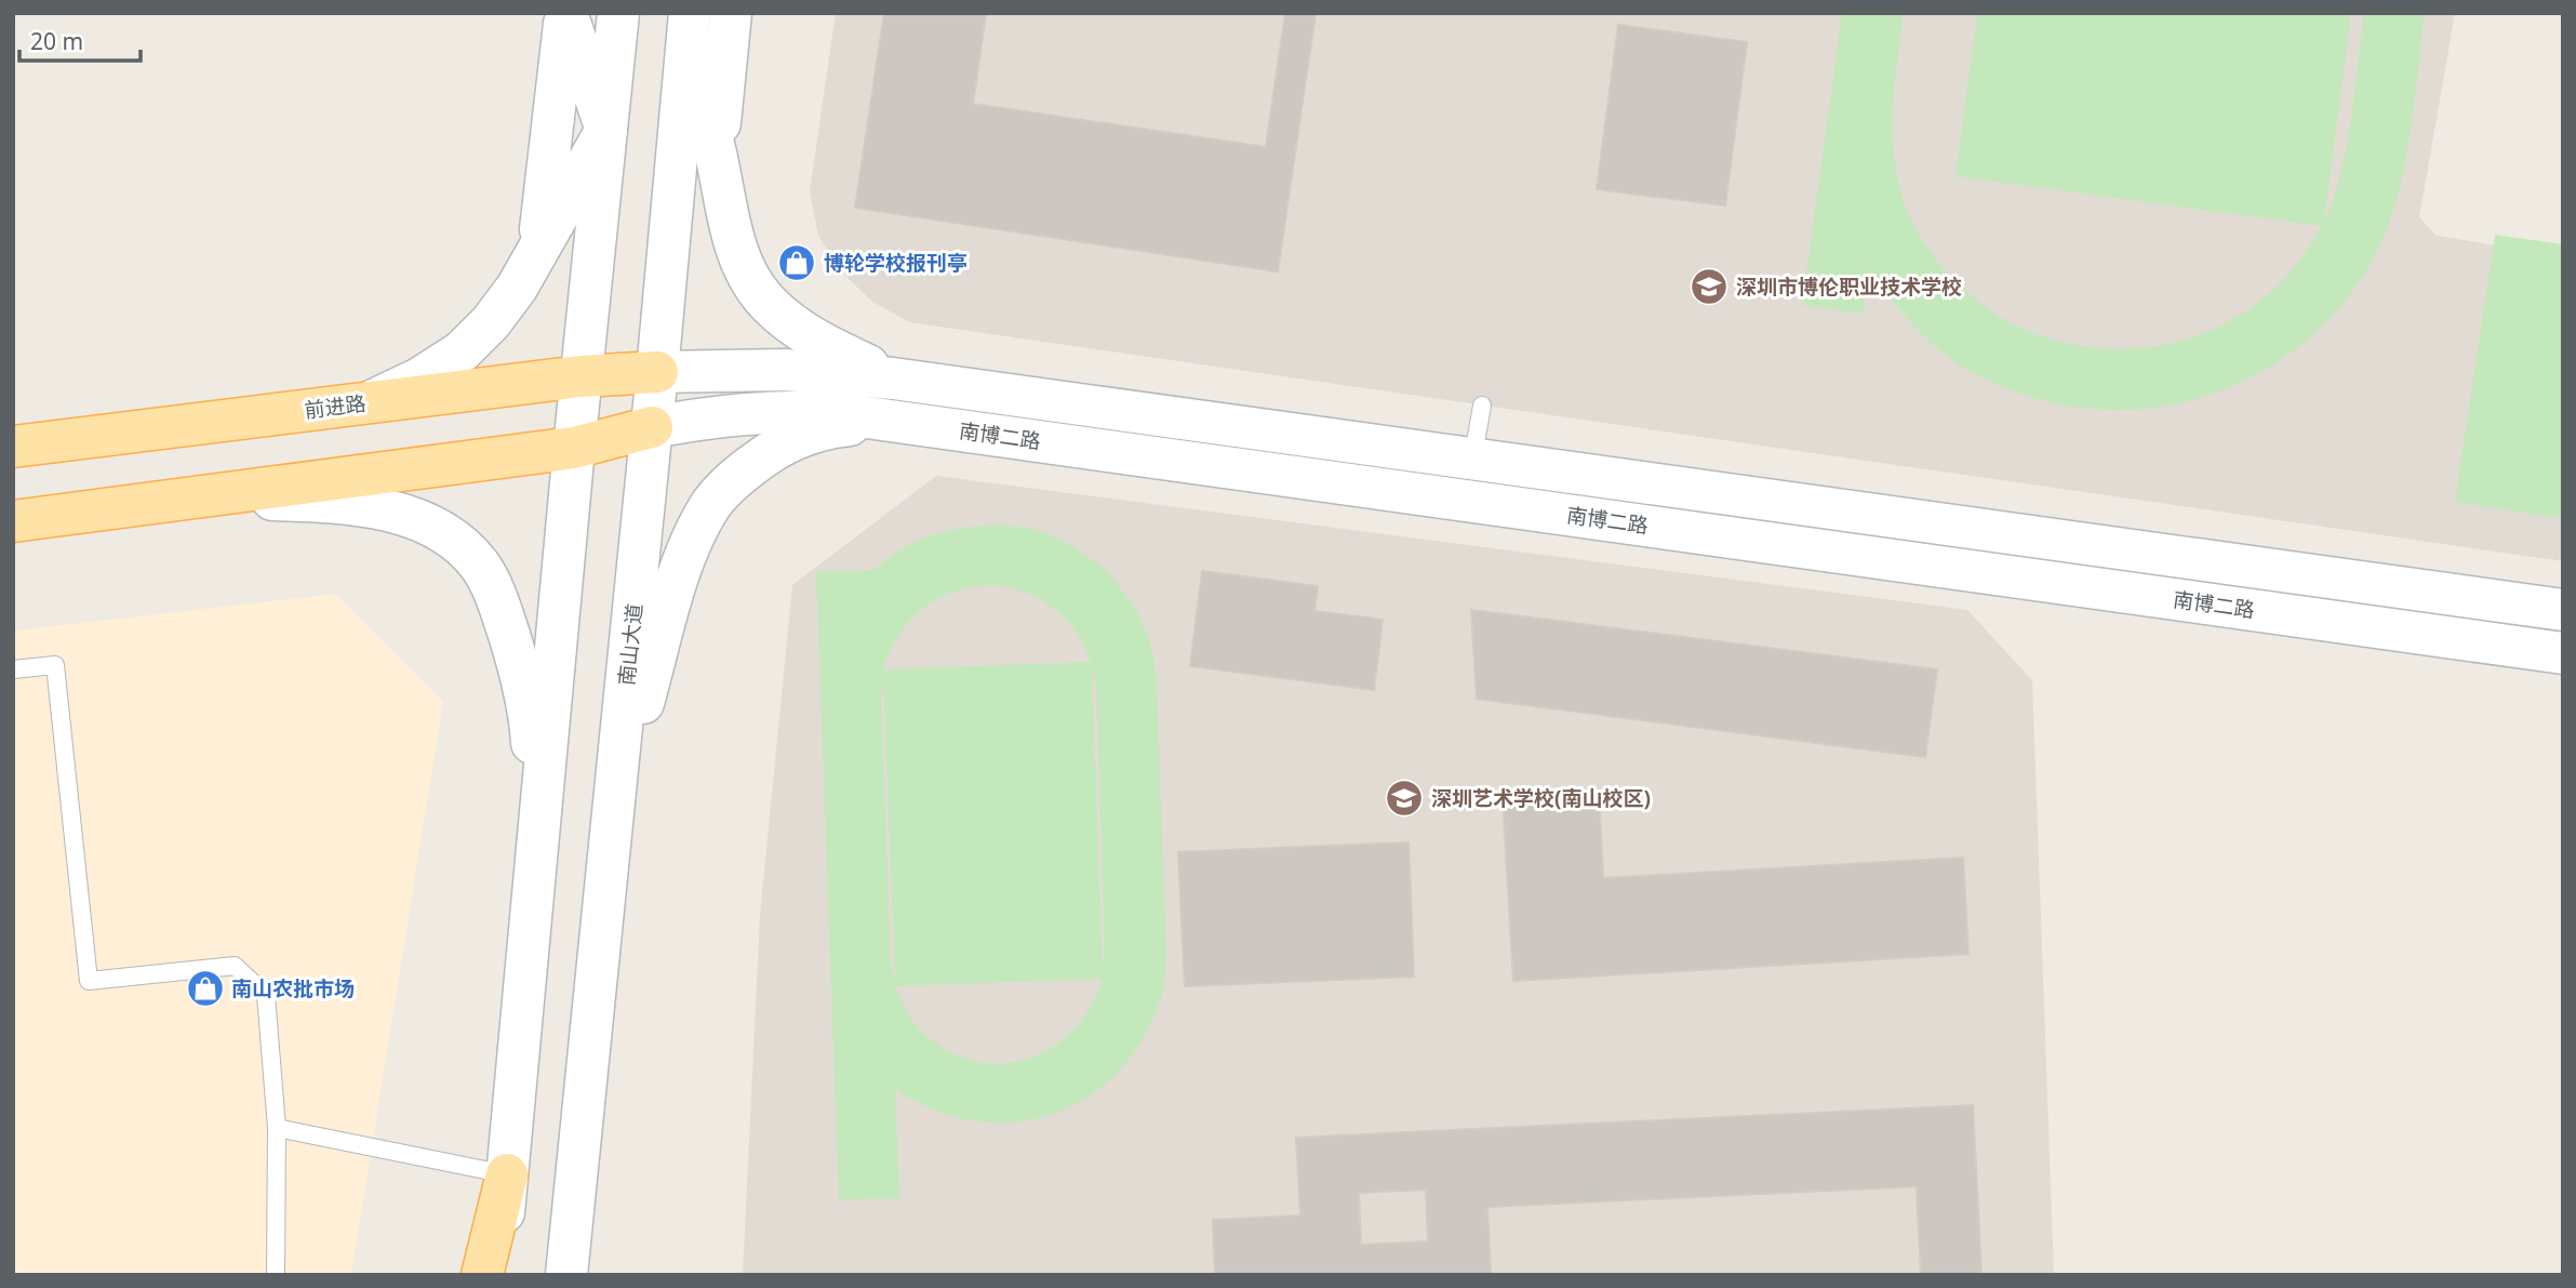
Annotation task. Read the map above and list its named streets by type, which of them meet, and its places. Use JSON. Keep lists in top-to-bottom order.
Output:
{
  "streets": {
    "main road": ["前进路", "南博二路", "南山大道"]
  },
  "crossings": [
    ["前进路", "南博二路"],
    ["前进路", "南山大道"],
    ["南博二路", "南山大道"]
  ],
  "places": {
    "shop": ["博轮学校报刊亭", "南山农批市场"],
    "school or university": ["深圳市博伦职业技术学校", "深圳艺术学校(南山校区)"]
  },
  "scale_bar": "20 m"
}
